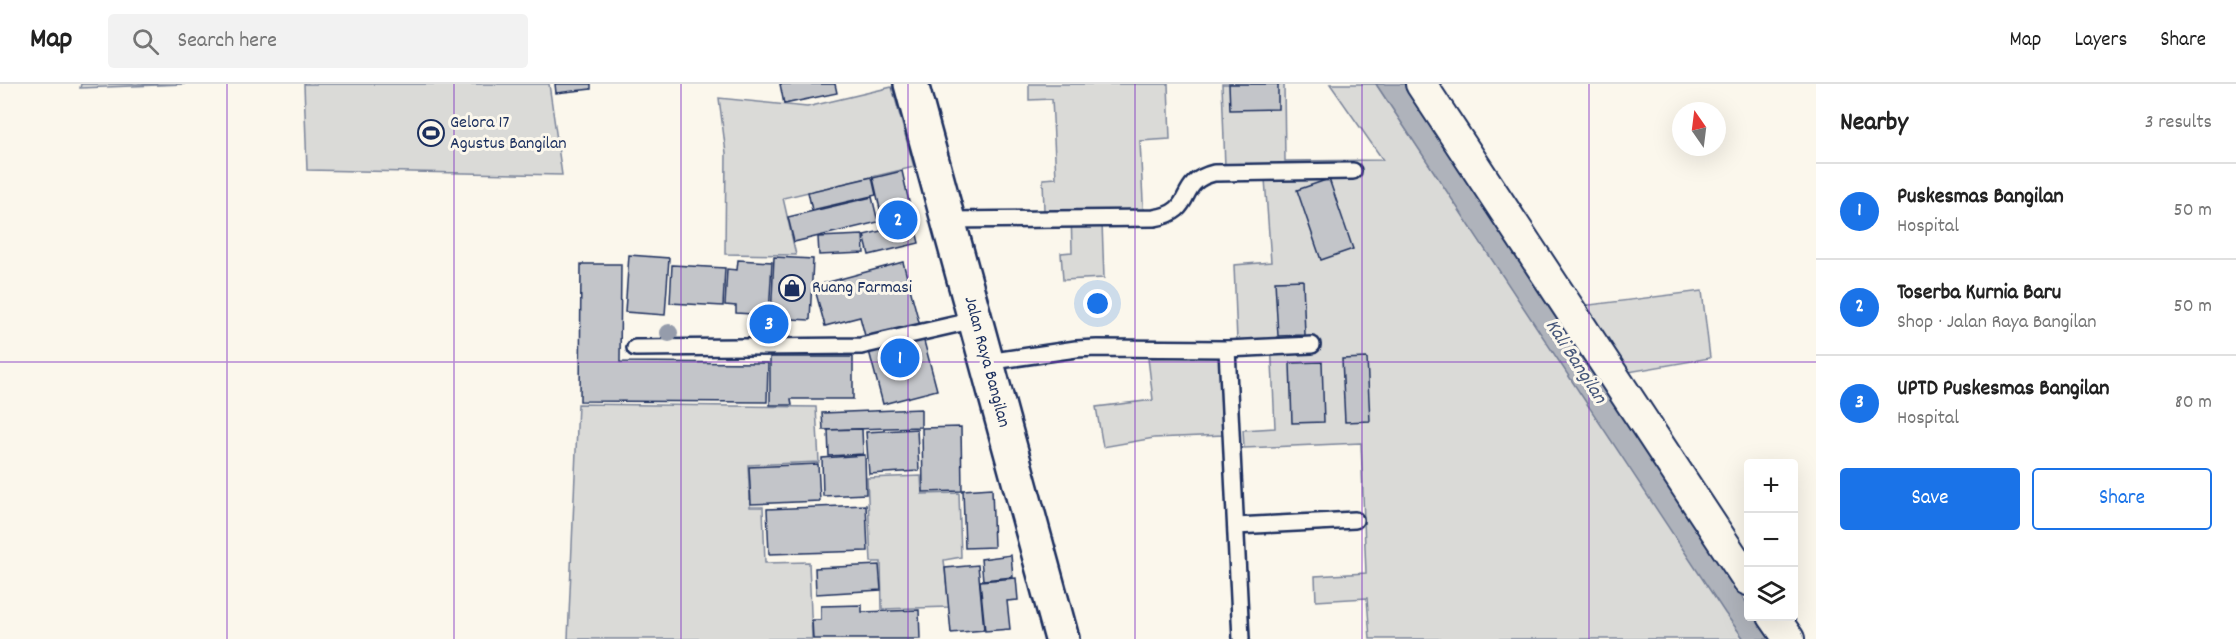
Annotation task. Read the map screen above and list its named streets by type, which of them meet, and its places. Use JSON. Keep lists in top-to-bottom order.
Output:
{
  "streets": {
    "main road": ["Jalan Raya Bangilan"]
  },
  "water": ["Kali Bangilan"],
  "places": {
    "sports": ["Gelora 17 Agustus Bangilan"],
    "shop": ["Ruang Farmasi"]
  },
  "north": "top",
  "page": {
    "header": "Map",
    "search": "Search here",
    "nav": ["Map", "Layers", "Share"],
    "heading": ["Nearby", "3 results"],
    "list": [
      {
        "mark": "1",
        "name": "Puskesmas Bangilan",
        "note": "Hospital",
        "value": "50 m"
      },
      {
        "mark": "2",
        "name": "Toserba Kurnia Baru",
        "note": "Shop · Jalan Raya Bangilan",
        "value": "50 m"
      },
      {
        "mark": "3",
        "name": "UPTD Puskesmas Bangilan",
        "note": "Hospital",
        "value": "80 m"
      }
    ],
    "pins": ["2", "3", "1"],
    "buttons": ["Save", "Share"],
    "map_buttons": ["+", "−"]
  }
}
